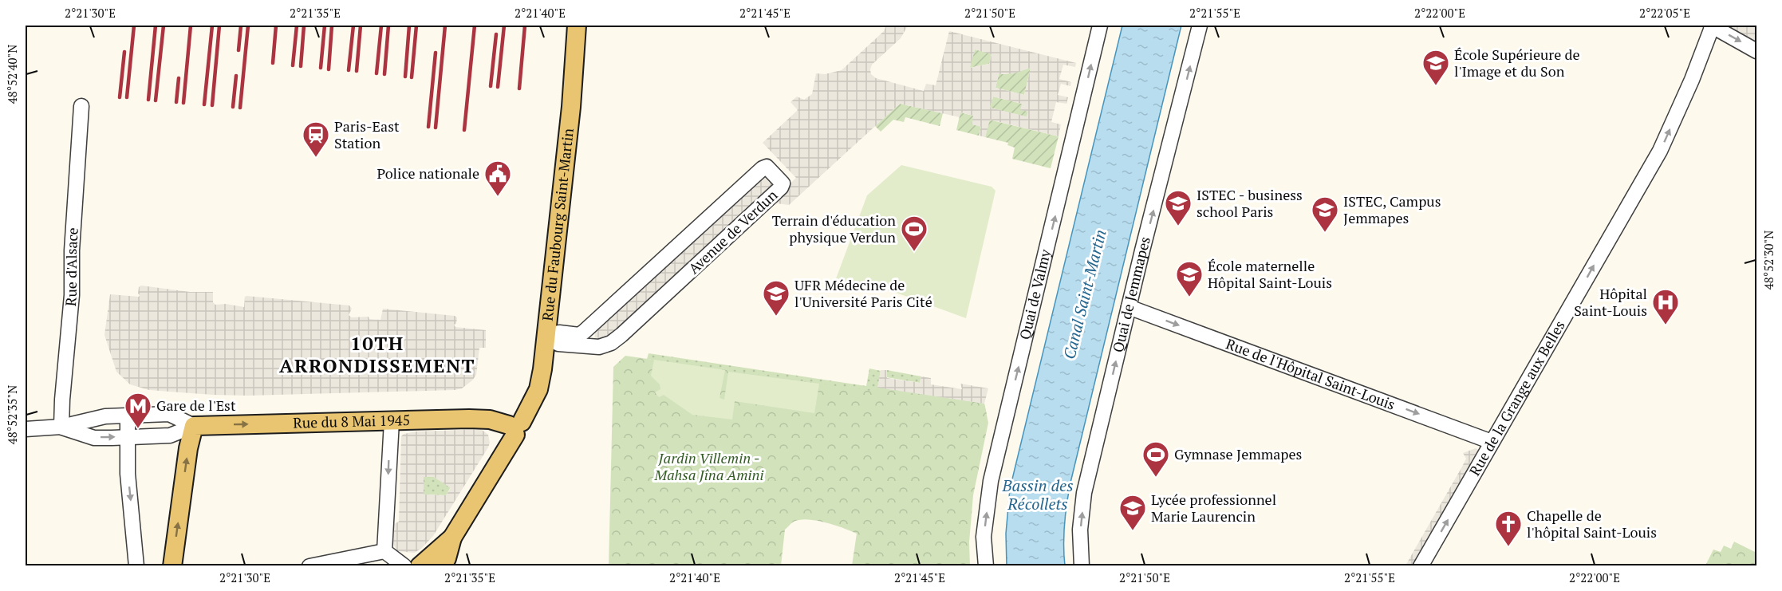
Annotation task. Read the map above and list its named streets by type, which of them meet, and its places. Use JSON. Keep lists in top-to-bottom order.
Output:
{
  "streets": {
    "main road": ["Rue du Faubourg Saint-Martin", "Rue du 8 Mai 1945"],
    "street": [
      "Avenue de Verdun",
      "Rue d'Alsace",
      "Quai de Jemmapes",
      "Quai de Valmy",
      "Rue de l'Hôpital Saint-Louis",
      "Rue de la Grange aux Belles"
    ]
  },
  "crossings": [
    ["Rue du Faubourg Saint-Martin", "Avenue de Verdun"],
    ["Rue du Faubourg Saint-Martin", "Rue du 8 Mai 1945"],
    ["Rue d'Alsace", "Rue du 8 Mai 1945"],
    ["Quai de Jemmapes", "Rue de l'Hôpital Saint-Louis"],
    ["Rue de l'Hôpital Saint-Louis", "Rue de la Grange aux Belles"]
  ],
  "one_way": [
    "Quai de Jemmapes",
    "Quai de Valmy",
    "Rue de l'Hôpital Saint-Louis",
    "Rue de la Grange aux Belles"
  ],
  "districts": ["10TH ARRONDISSEMENT"],
  "water": ["Canal Saint-Martin", "Bassin des Récollets"],
  "parks": ["Jardin Villemin - Mahsa Jîna Amini"],
  "places": {
    "school or university": [
      "École Supérieure de l'Image et du Son",
      "ISTEC - business school Paris",
      "ISTEC, Campus Jemmapes",
      "École maternelle Hôpital Saint-Louis",
      "UFR Médecine de l'Université Paris Cité",
      "Lycée professionnel Marie Laurencin"
    ],
    "station": ["Paris-East Station"],
    "public building": ["Police nationale"],
    "sports": ["Terrain d'éducation physique Verdun", "Gymnase Jemmapes"],
    "hospital": ["Hôpital Saint-Louis"],
    "metro station": ["Gare de l'Est"],
    "church": ["Chapelle de l'hôpital Saint-Louis"]
  },
  "coordinates": [
    "2°21'30\"E",
    "2°21'35\"E",
    "2°21'40\"E",
    "2°21'45\"E",
    "2°21'50\"E",
    "2°21'55\"E",
    "2°22'00\"E",
    "2°22'05\"E",
    "48°52'40\"N",
    "48°52'30\"N",
    "48°52'35\"N"
  ]
}
